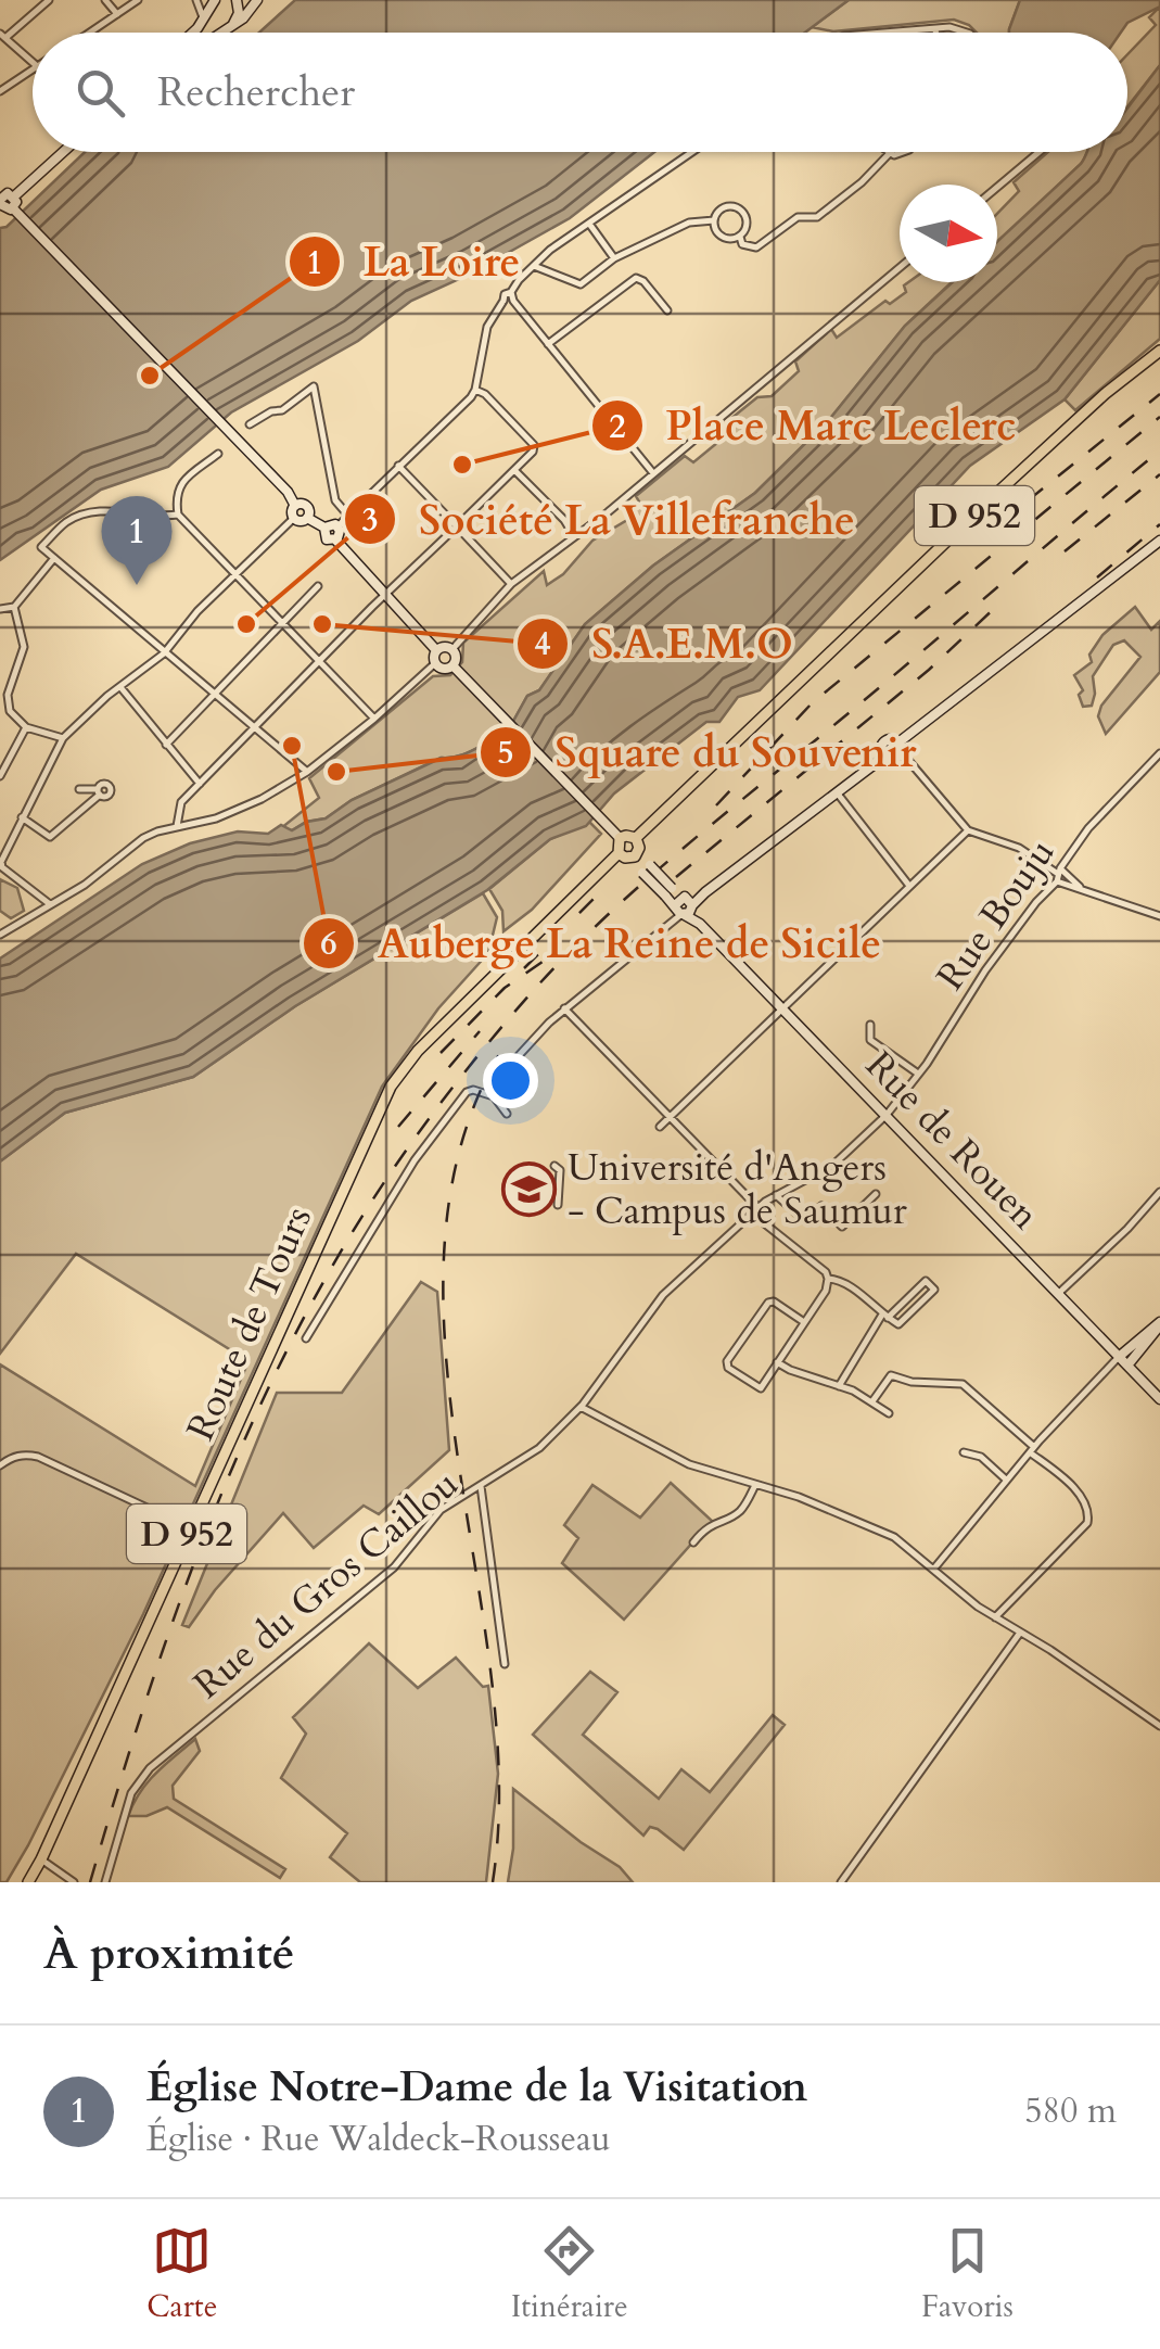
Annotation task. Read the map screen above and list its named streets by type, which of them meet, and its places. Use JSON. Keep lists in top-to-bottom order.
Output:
{
  "streets": {
    "main road": ["D 952", "Rue de Rouen", "Route de Tours"],
    "street": ["Rue Bouju", "Rue du Gros Caillou"]
  },
  "crossings": [
    ["D 952", "Route de Tours"],
    ["Rue Bouju", "Rue de Rouen"],
    ["Rue Bouju", "Rue du Gros Caillou"]
  ],
  "places": {
    "other": [
      "La Loire",
      "Place Marc Leclerc",
      "Société La Villefranche",
      "S.A.E.M.O",
      "Auberge La Reine de Sicile",
      "Square du Souvenir"
    ],
    "school or university": ["Université d'Angers - Campus de Saumur"]
  },
  "north": "right",
  "page": {
    "search": "Rechercher",
    "pins": "1",
    "heading": "À proximité",
    "list": [
      {
        "mark": "1",
        "name": "Église Notre-Dame de la Visitation",
        "note": "Église · Rue Waldeck-Rousseau",
        "value": "580 m"
      }
    ],
    "nav": ["Carte", "Itinéraire", "Favoris"]
  }
}
